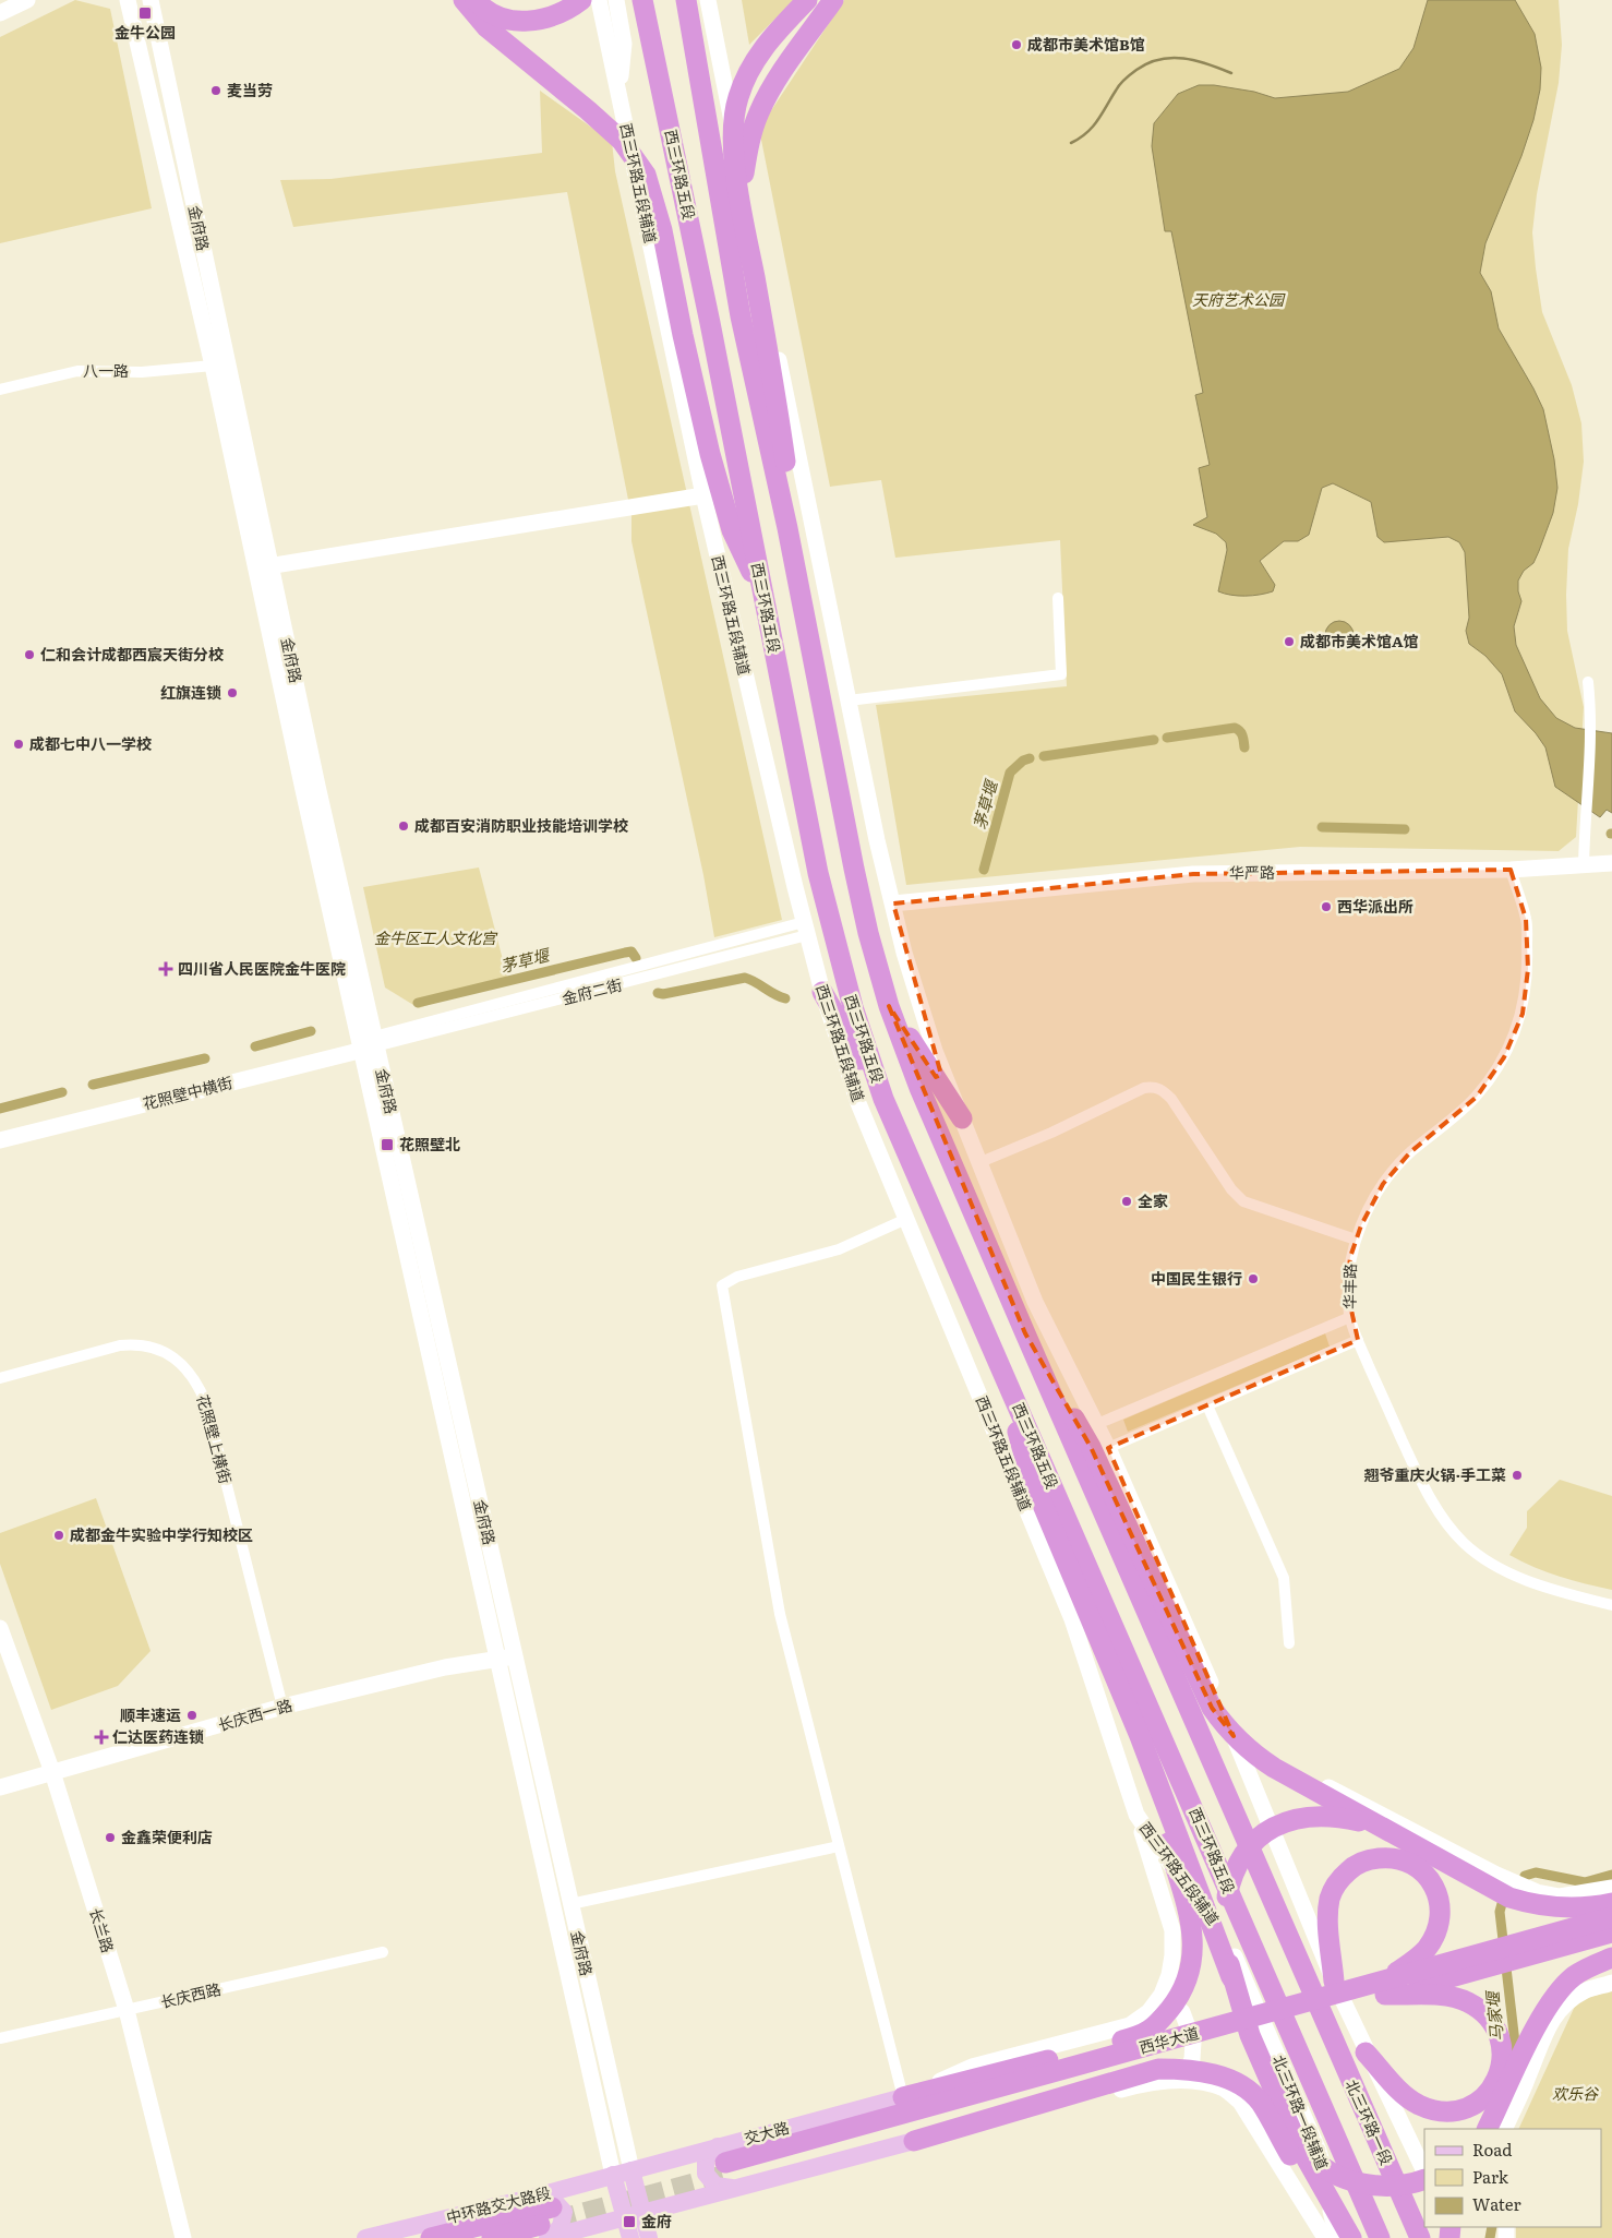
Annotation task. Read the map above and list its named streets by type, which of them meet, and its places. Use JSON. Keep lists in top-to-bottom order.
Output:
{
  "streets": {
    "highway": ["西三环路五段", "西华大道", "北三环路一段"],
    "main road": ["金府路", "中环路交大路段"],
    "street": [
      "西三环路五段辅道",
      "八一路",
      "华严路",
      "金府二街",
      "花照壁中横街",
      "华丰路",
      "花照壁上横街",
      "长庆西一路",
      "长兰路",
      "长庆西路",
      "北三环路一段辅道"
    ]
  },
  "crossings": [
    ["西三环路五段辅道", "金府二街"],
    ["西三环路五段辅道", "北三环路一段辅道"],
    ["金府路", "八一路"],
    ["金府路", "金府二街"],
    ["金府路", "花照壁中横街"],
    ["金府路", "长庆西一路"],
    ["金府路", "中环路交大路段"],
    ["华严路", "华丰路"],
    ["金府二街", "花照壁中横街"],
    ["花照壁上横街", "长庆西一路"],
    ["长庆西一路", "长兰路"],
    ["长兰路", "长庆西路"]
  ],
  "water": ["茅草堰", "马家堰"],
  "parks": ["天府艺术公园", "金牛区工人文化宫", "欢乐谷"],
  "places": {
    "transit": ["金牛公园", "花照壁北", "金府"],
    "other": [
      "成都市美术馆B馆",
      "麦当劳",
      "成都市美术馆A馆",
      "仁和会计成都西宸天街分校",
      "红旗连锁",
      "成都七中八一学校",
      "成都百安消防职业技能培训学校",
      "西华派出所",
      "全家",
      "中国民生银行",
      "翘爷重庆火锅·手工菜",
      "成都金牛实验中学行知校区",
      "顺丰速运",
      "金鑫荣便利店"
    ],
    "health": ["四川省人民医院金牛医院", "仁达医药连锁"]
  },
  "legend": ["Road", "Park", "Water"]
}
